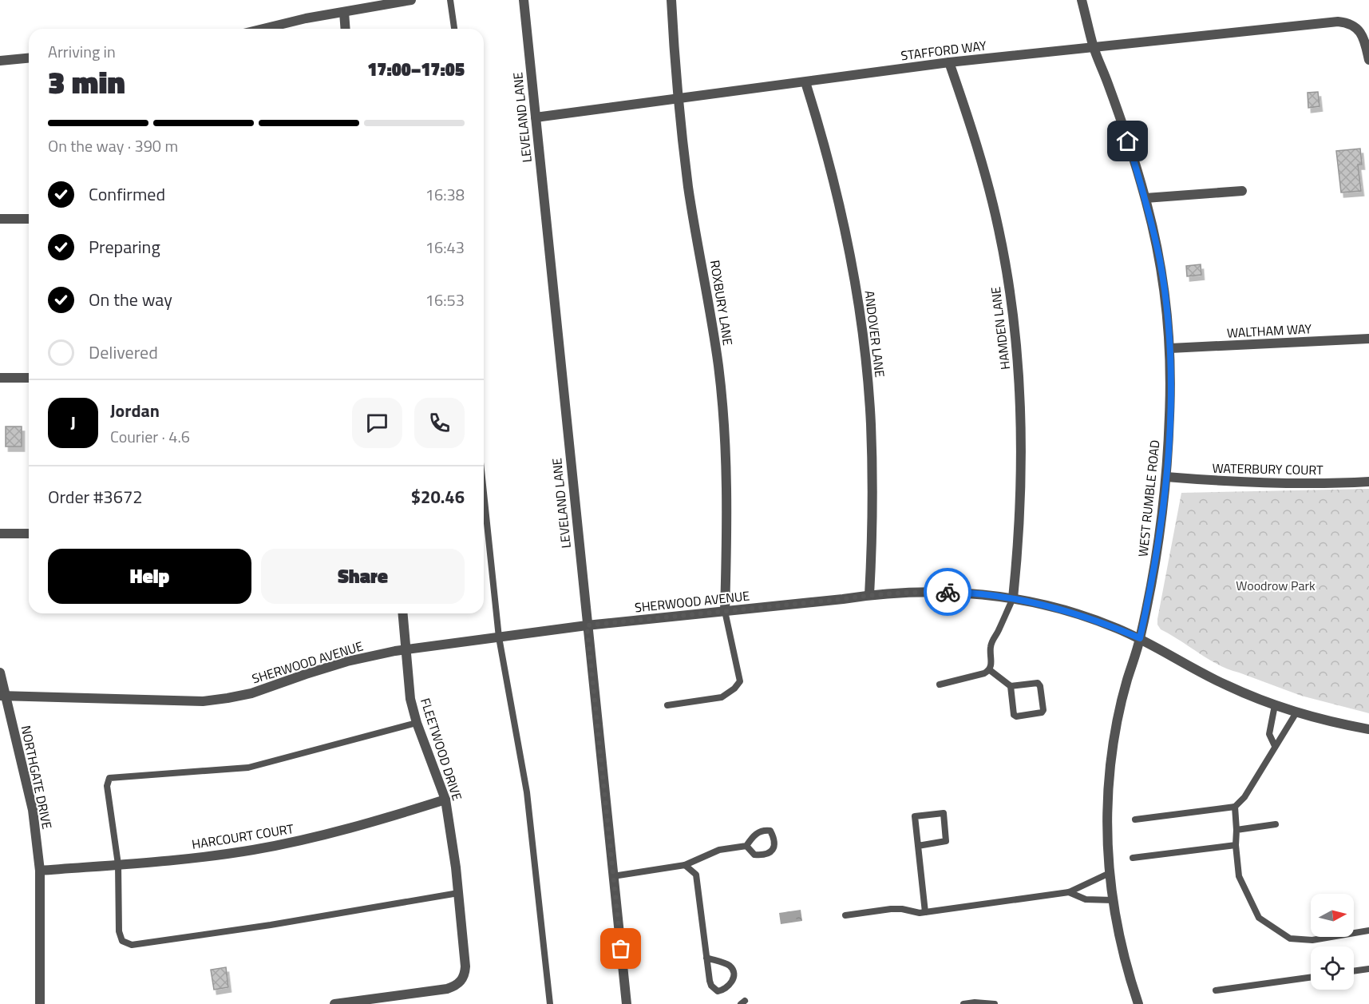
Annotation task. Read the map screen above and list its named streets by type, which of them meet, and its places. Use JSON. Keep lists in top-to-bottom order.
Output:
{
  "streets": {
    "street": [
      "STAFFORD WAY",
      "LEVELAND LANE",
      "ROXBURY LANE",
      "HAMDEN LANE",
      "WALTHAM WAY",
      "ANDOVER LANE",
      "WATERBURY COURT",
      "WEST RUMBLE ROAD",
      "SHERWOOD AVENUE",
      "FLEETWOOD DRIVE",
      "NORTHGATE DRIVE",
      "HARCOURT COURT"
    ]
  },
  "crossings": [
    ["STAFFORD WAY", "LEVELAND LANE"],
    ["STAFFORD WAY", "ROXBURY LANE"],
    ["STAFFORD WAY", "HAMDEN LANE"],
    ["STAFFORD WAY", "ANDOVER LANE"],
    ["STAFFORD WAY", "WEST RUMBLE ROAD"],
    ["LEVELAND LANE", "SHERWOOD AVENUE"],
    ["ROXBURY LANE", "SHERWOOD AVENUE"],
    ["HAMDEN LANE", "SHERWOOD AVENUE"],
    ["WALTHAM WAY", "WEST RUMBLE ROAD"],
    ["ANDOVER LANE", "SHERWOOD AVENUE"],
    ["WATERBURY COURT", "WEST RUMBLE ROAD"],
    ["WEST RUMBLE ROAD", "SHERWOOD AVENUE"],
    ["SHERWOOD AVENUE", "FLEETWOOD DRIVE"],
    ["SHERWOOD AVENUE", "NORTHGATE DRIVE"],
    ["FLEETWOOD DRIVE", "HARCOURT COURT"],
    ["NORTHGATE DRIVE", "HARCOURT COURT"]
  ],
  "parks": ["Woodrow Park"],
  "north": "right",
  "page": {
    "heading": ["3 min", "Arriving in", "17:00–17:05"],
    "panel": [
      "Jordan",
      "Courier · 4.6",
      "Order #3672",
      "$20.46"
    ],
    "bar": "On the way · 390 m",
    "list": [
      ["Confirmed", "16:38"],
      ["Preparing", "16:43"],
      ["On the way", "16:53"],
      "Delivered"
    ],
    "round": "J",
    "buttons": ["Help", "Share"]
  }
}
